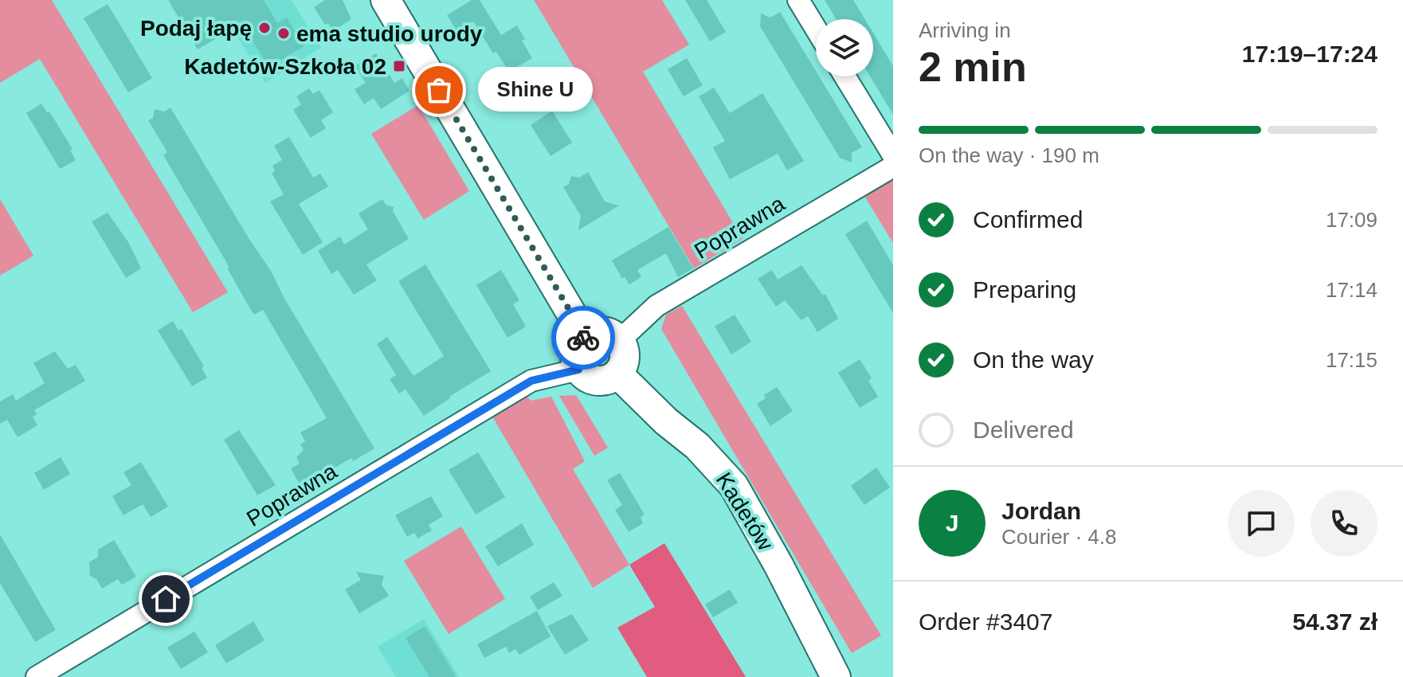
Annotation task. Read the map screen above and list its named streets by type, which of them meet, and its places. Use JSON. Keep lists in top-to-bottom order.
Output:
{
  "streets": {
    "street": ["Poprawna", "Kadetów"]
  },
  "crossings": [
    ["Poprawna", "Kadetów"]
  ],
  "places": {
    "other": ["Podaj łapę", "ema studio urody", "Shine U"],
    "transit": ["Kadetów-Szkoła 02"]
  },
  "page": {
    "heading": ["2 min", "Arriving in", "17:19–17:24"],
    "panel": [
      "Jordan",
      "Courier · 4.8",
      "Order #3407",
      "54.37 zł"
    ],
    "bubble": "Shine U",
    "bar": "On the way · 190 m",
    "list": [
      ["Confirmed", "17:09"],
      ["Preparing", "17:14"],
      ["On the way", "17:15"],
      "Delivered"
    ],
    "round": "J"
  }
}
